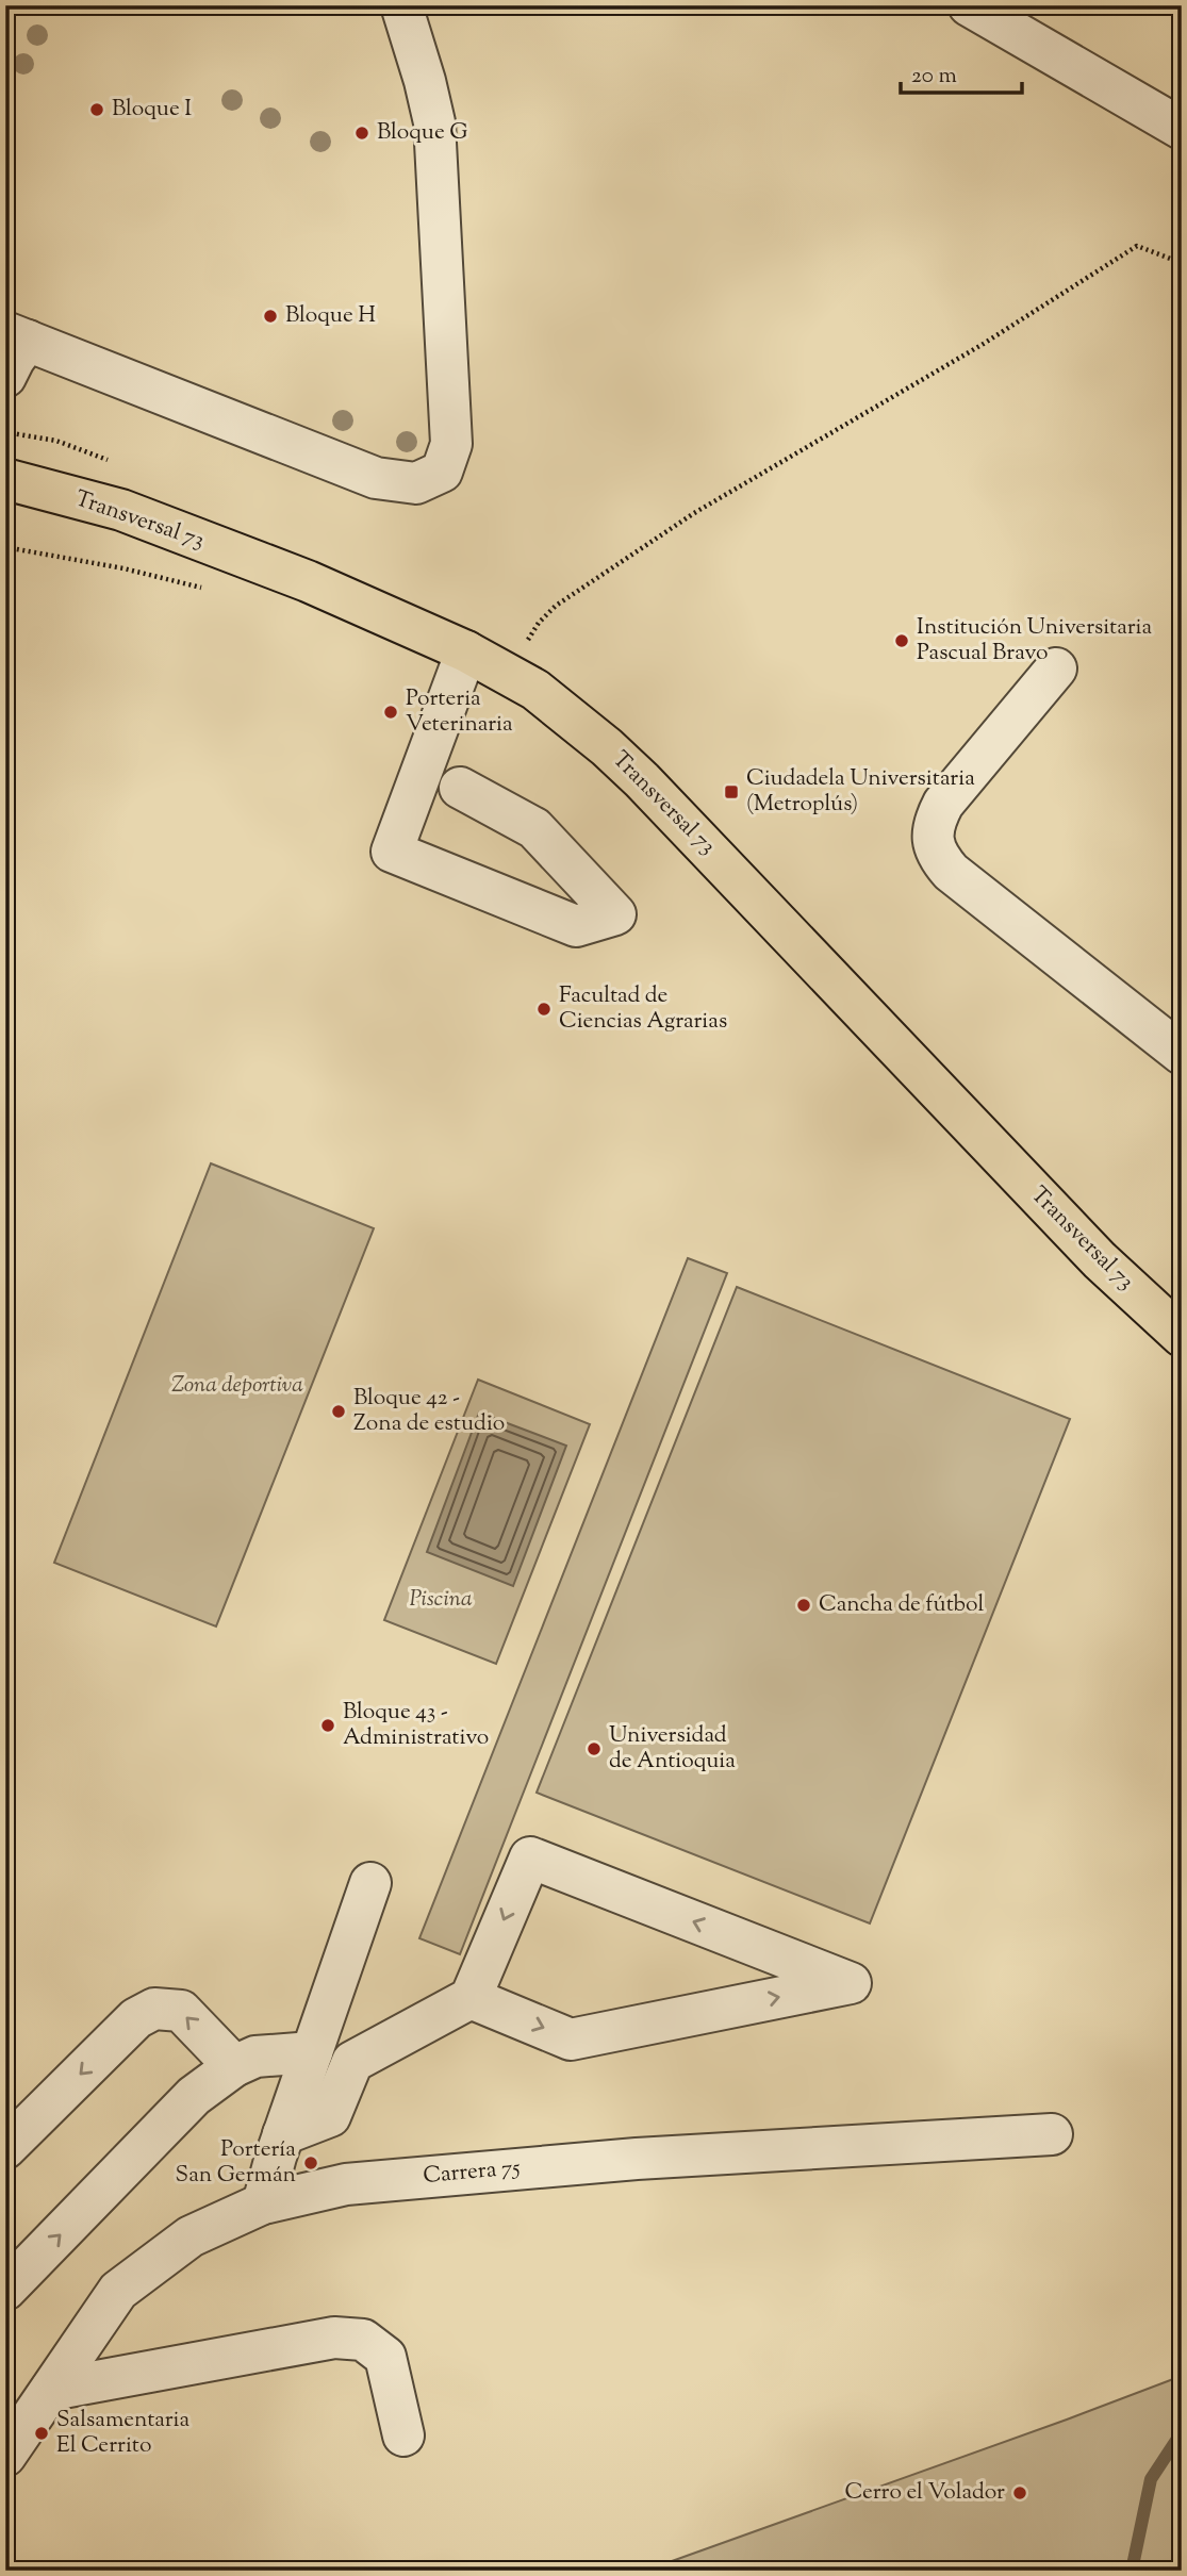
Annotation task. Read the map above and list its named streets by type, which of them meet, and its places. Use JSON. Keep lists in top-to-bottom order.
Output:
{
  "streets": {
    "main road": ["Transversal 73"],
    "street": ["Carrera 75"]
  },
  "parks": ["Zona deportiva", "Piscina"],
  "places": {
    "other": [
      "Bloque I",
      "Bloque G",
      "Bloque H",
      "Institución Universitaria Pascual Bravo",
      "Porteria Veterinaria",
      "Facultad de Ciencias Agrarias",
      "Bloque 42 - Zona de estudio",
      "Cancha de fútbol",
      "Bloque 43 - Administrativo",
      "Universidad de Antioquia",
      "Portería San Germán",
      "Salsamentaria El Cerrito",
      "Cerro el Volador"
    ],
    "transit": ["Ciudadela Universitaria (Metroplús)"]
  },
  "scale_bar": "20 m"
}
